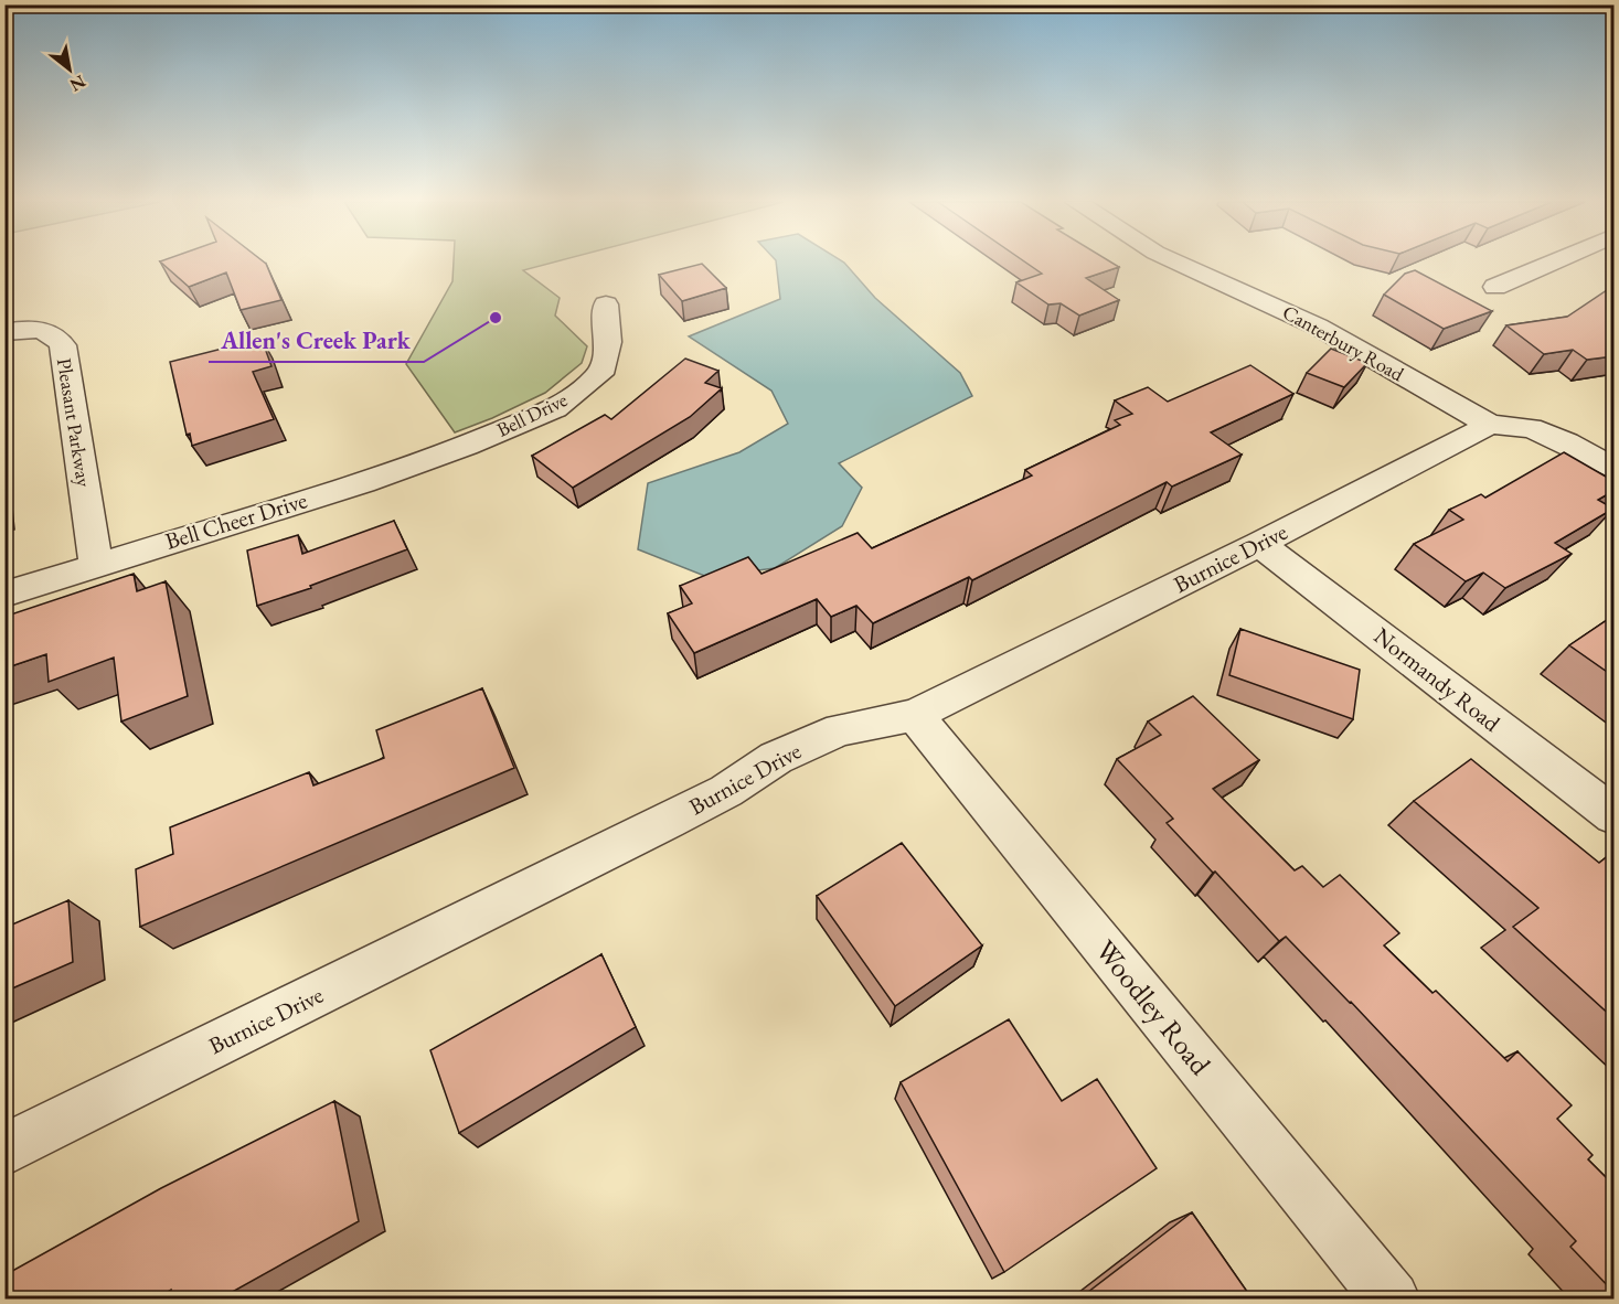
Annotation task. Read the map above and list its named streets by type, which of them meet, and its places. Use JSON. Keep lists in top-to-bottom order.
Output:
{
  "streets": {
    "street": [
      "Canterbury Road",
      "Bell Drive",
      "Pleasant Parkway",
      "Bell Cheer Drive",
      "Burnice Drive",
      "Normandy Road",
      "Woodley Road"
    ]
  },
  "crossings": [
    ["Canterbury Road", "Burnice Drive"],
    ["Bell Drive", "Bell Cheer Drive"],
    ["Pleasant Parkway", "Bell Cheer Drive"],
    ["Burnice Drive", "Normandy Road"],
    ["Burnice Drive", "Woodley Road"]
  ],
  "places": ["Allen's Creek Park"],
  "north": "bottom right"
}
